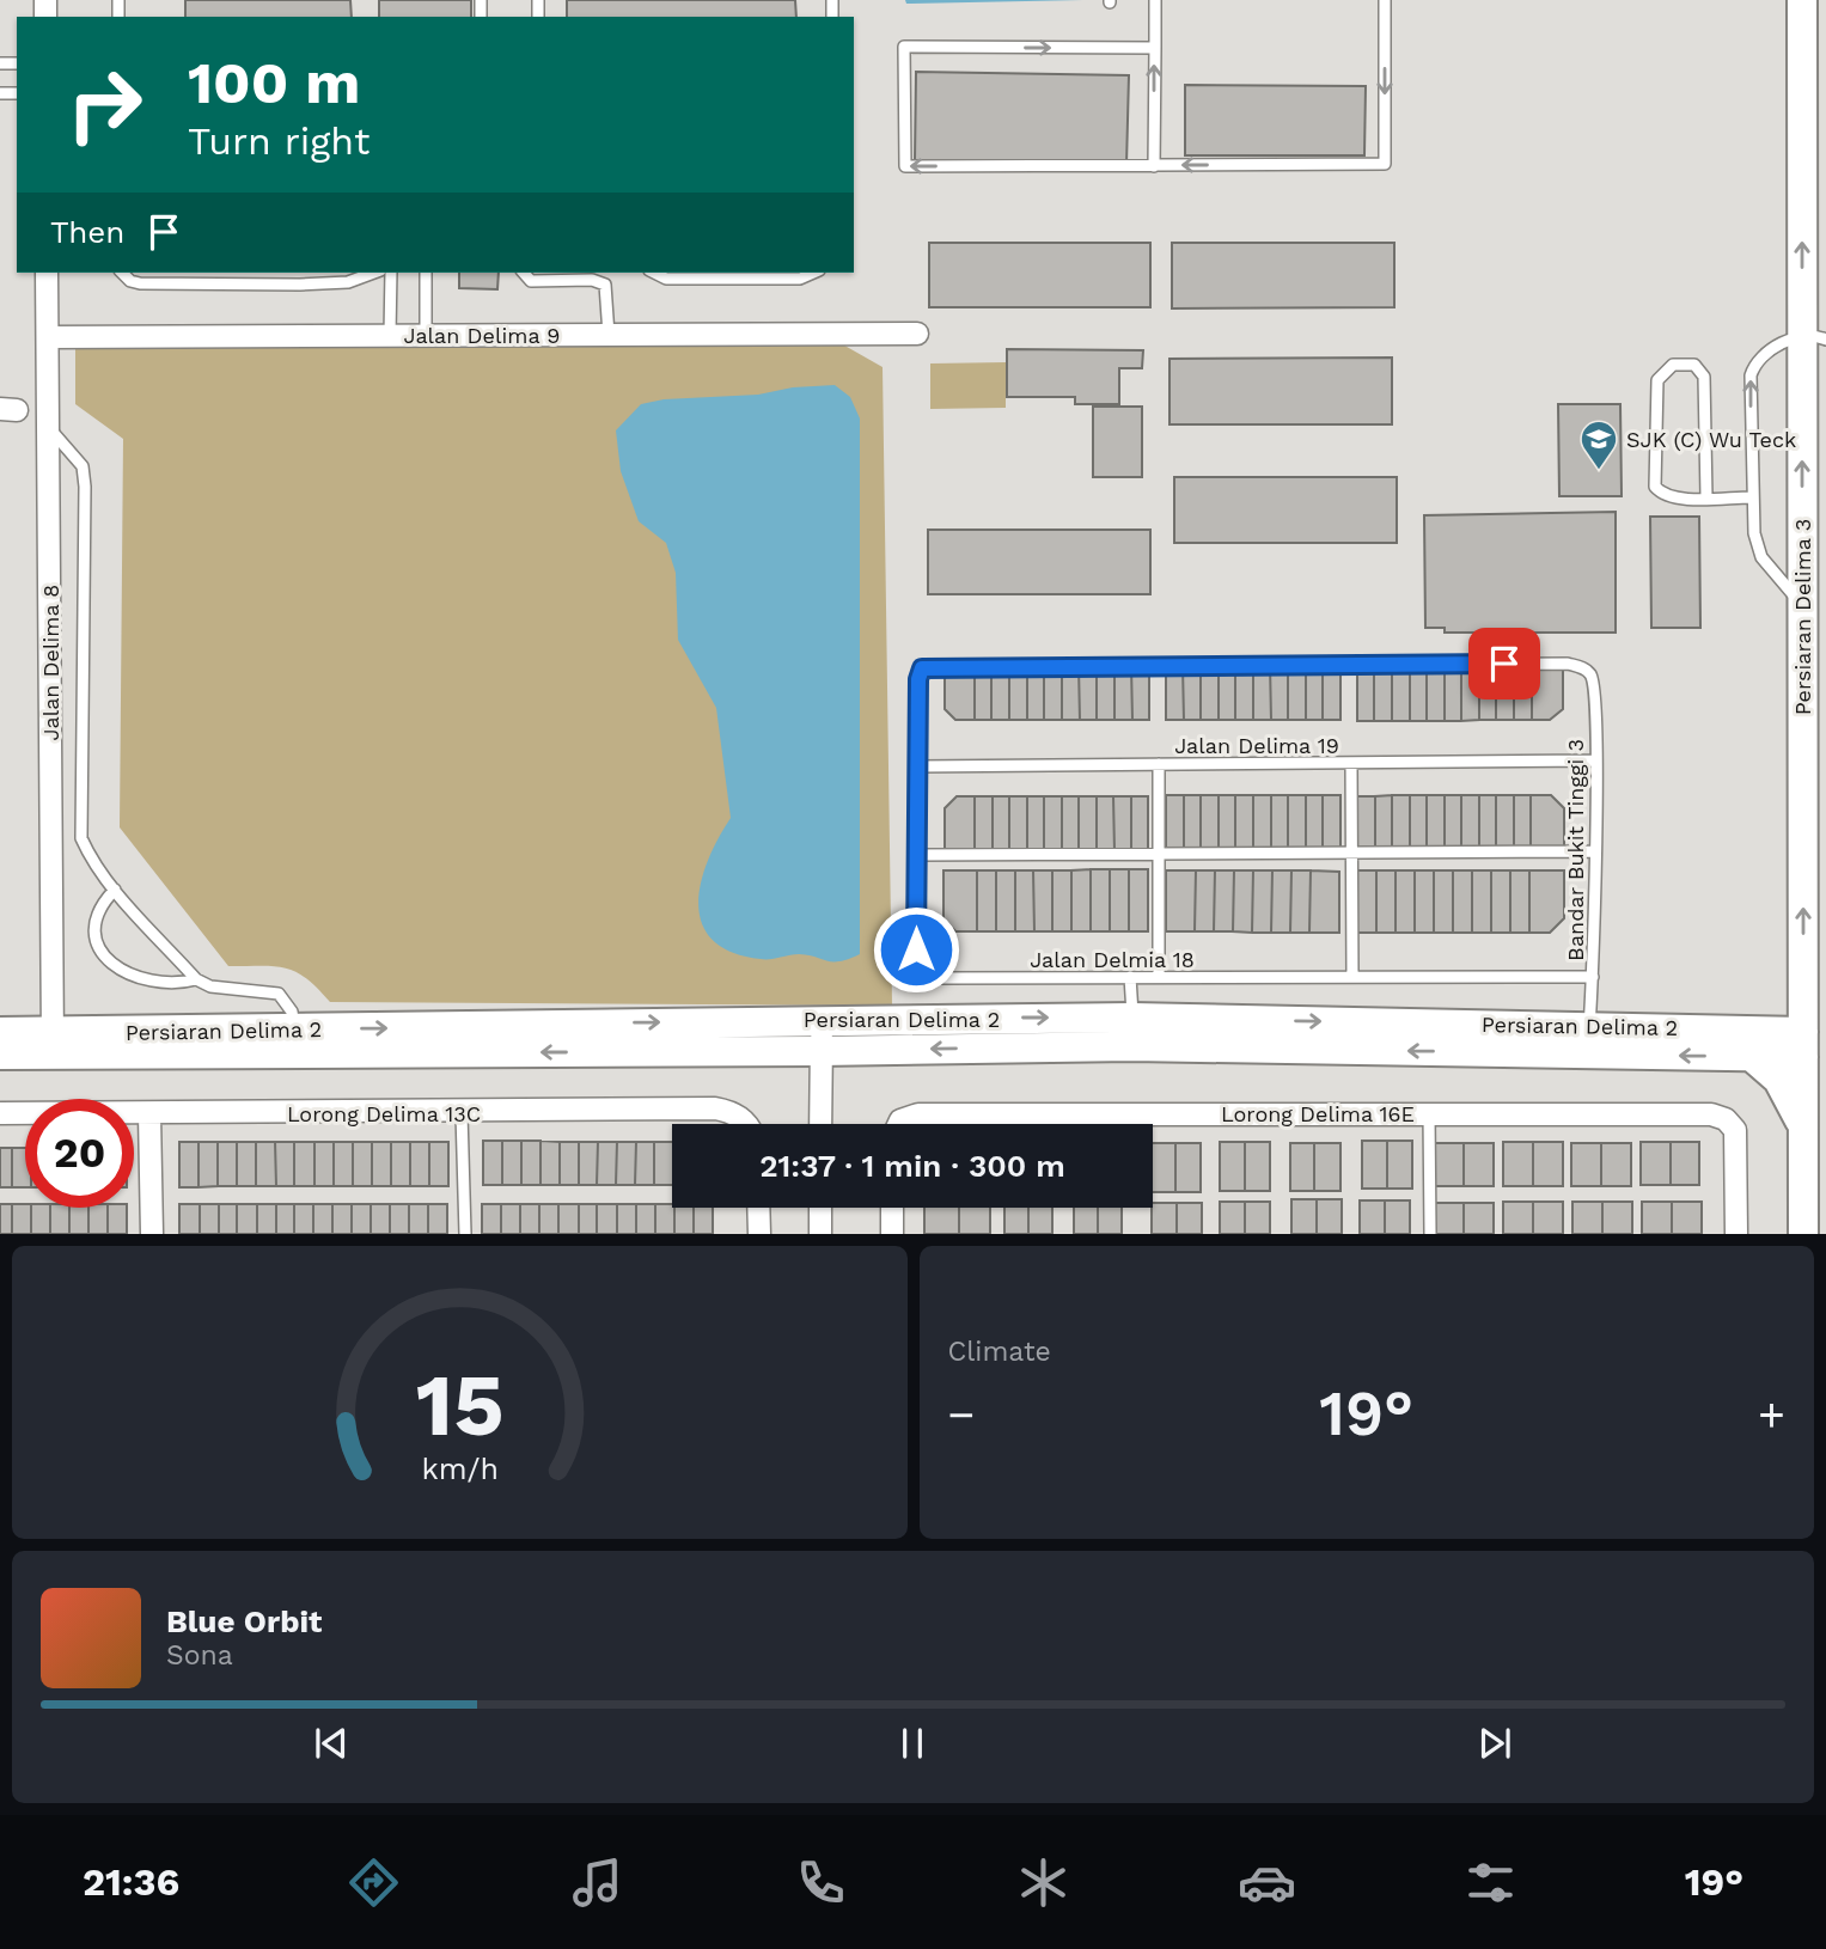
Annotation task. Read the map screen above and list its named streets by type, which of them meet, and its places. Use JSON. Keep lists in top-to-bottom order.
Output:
{
  "streets": {
    "street": [
      "Jalan Delima 9",
      "Persiaran Delima 3",
      "Jalan Delima 8",
      "Persiaran Delima 2",
      "Lorong Delima 13C",
      "Lorong Delima 16E"
    ],
    "lane": ["Jalan Delima 19", "Bandar Bukit Tinggi 3", "Jalan Delmia 18"]
  },
  "crossings": [
    ["Jalan Delima 9", "Jalan Delima 8"],
    ["Persiaran Delima 3", "Persiaran Delima 2"],
    ["Jalan Delima 8", "Persiaran Delima 2"],
    ["Jalan Delima 19", "Bandar Bukit Tinggi 3"],
    ["Jalan Delima 19", "Jalan Delmia 18"],
    ["Bandar Bukit Tinggi 3", "Jalan Delmia 18"],
    ["Bandar Bukit Tinggi 3", "Persiaran Delima 2"]
  ],
  "one_way": ["Persiaran Delima 3"],
  "places": {
    "school or university": ["SJK (C) Wu Teck"]
  },
  "page": {
    "turn": ["100 m", "Turn right"],
    "then": "Then",
    "limit": "20",
    "trip": "21:37 · 1 min · 300 m",
    "tile": "Climate",
    "heat": ["−", "19°", "+"],
    "song": ["Blue Orbit", "Sona"],
    "tabs": ["21:36", "19°"],
    "gauge": ["15", "km/h"]
  }
}
